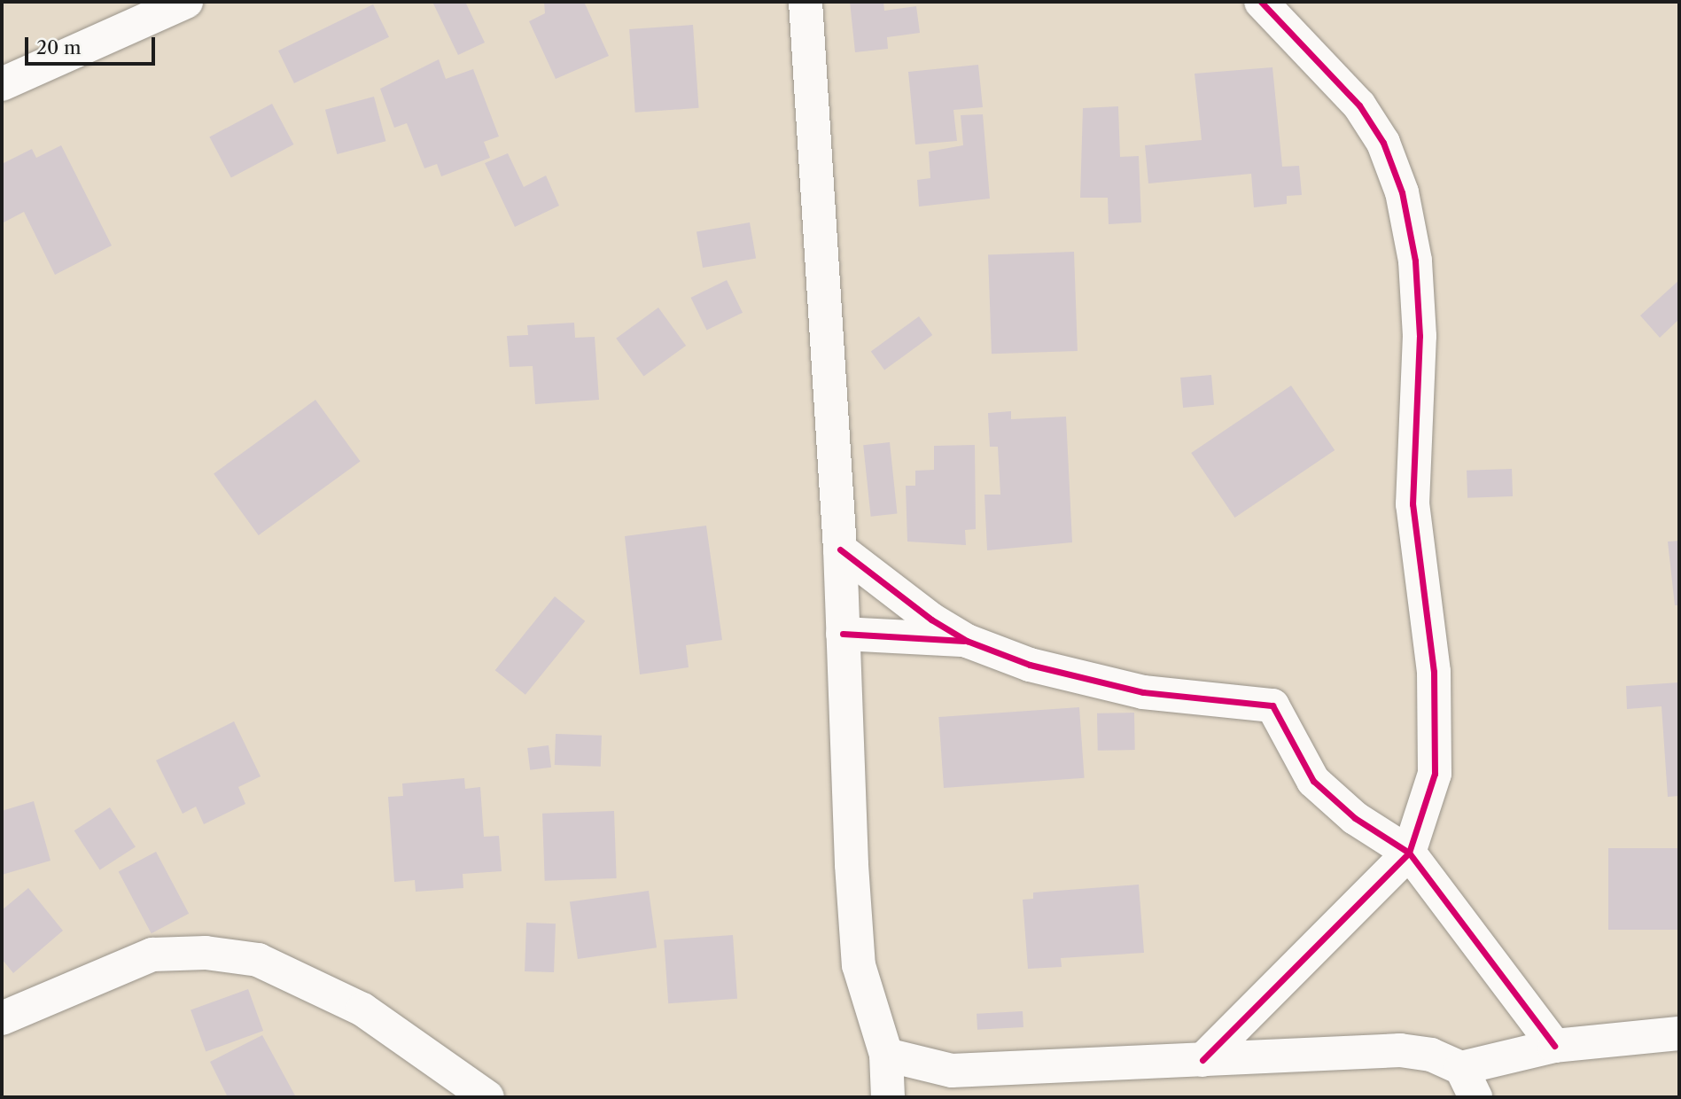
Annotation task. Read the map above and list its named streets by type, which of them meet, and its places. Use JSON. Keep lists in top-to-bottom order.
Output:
{
  "scale_bar": "20 m"
}
